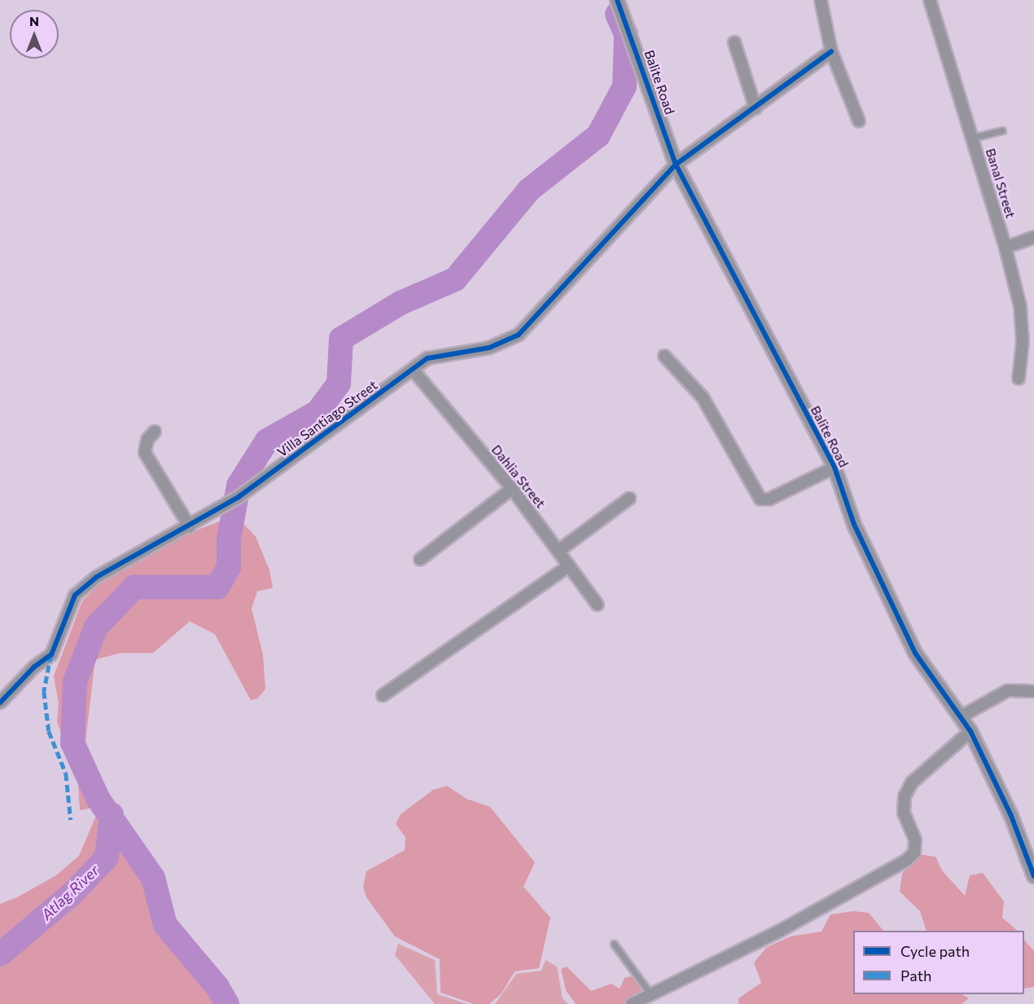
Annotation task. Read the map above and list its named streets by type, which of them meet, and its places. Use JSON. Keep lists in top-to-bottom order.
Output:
{
  "streets": {
    "street": [
      "Balite Road",
      "Banal Street",
      "Villa Santiago Street",
      "Dahlia Street"
    ]
  },
  "crossings": [
    ["Balite Road", "Villa Santiago Street"],
    ["Villa Santiago Street", "Dahlia Street"]
  ],
  "water": ["Atlag River"],
  "legend": ["Cycle path", "Path"],
  "north": "top"
}
